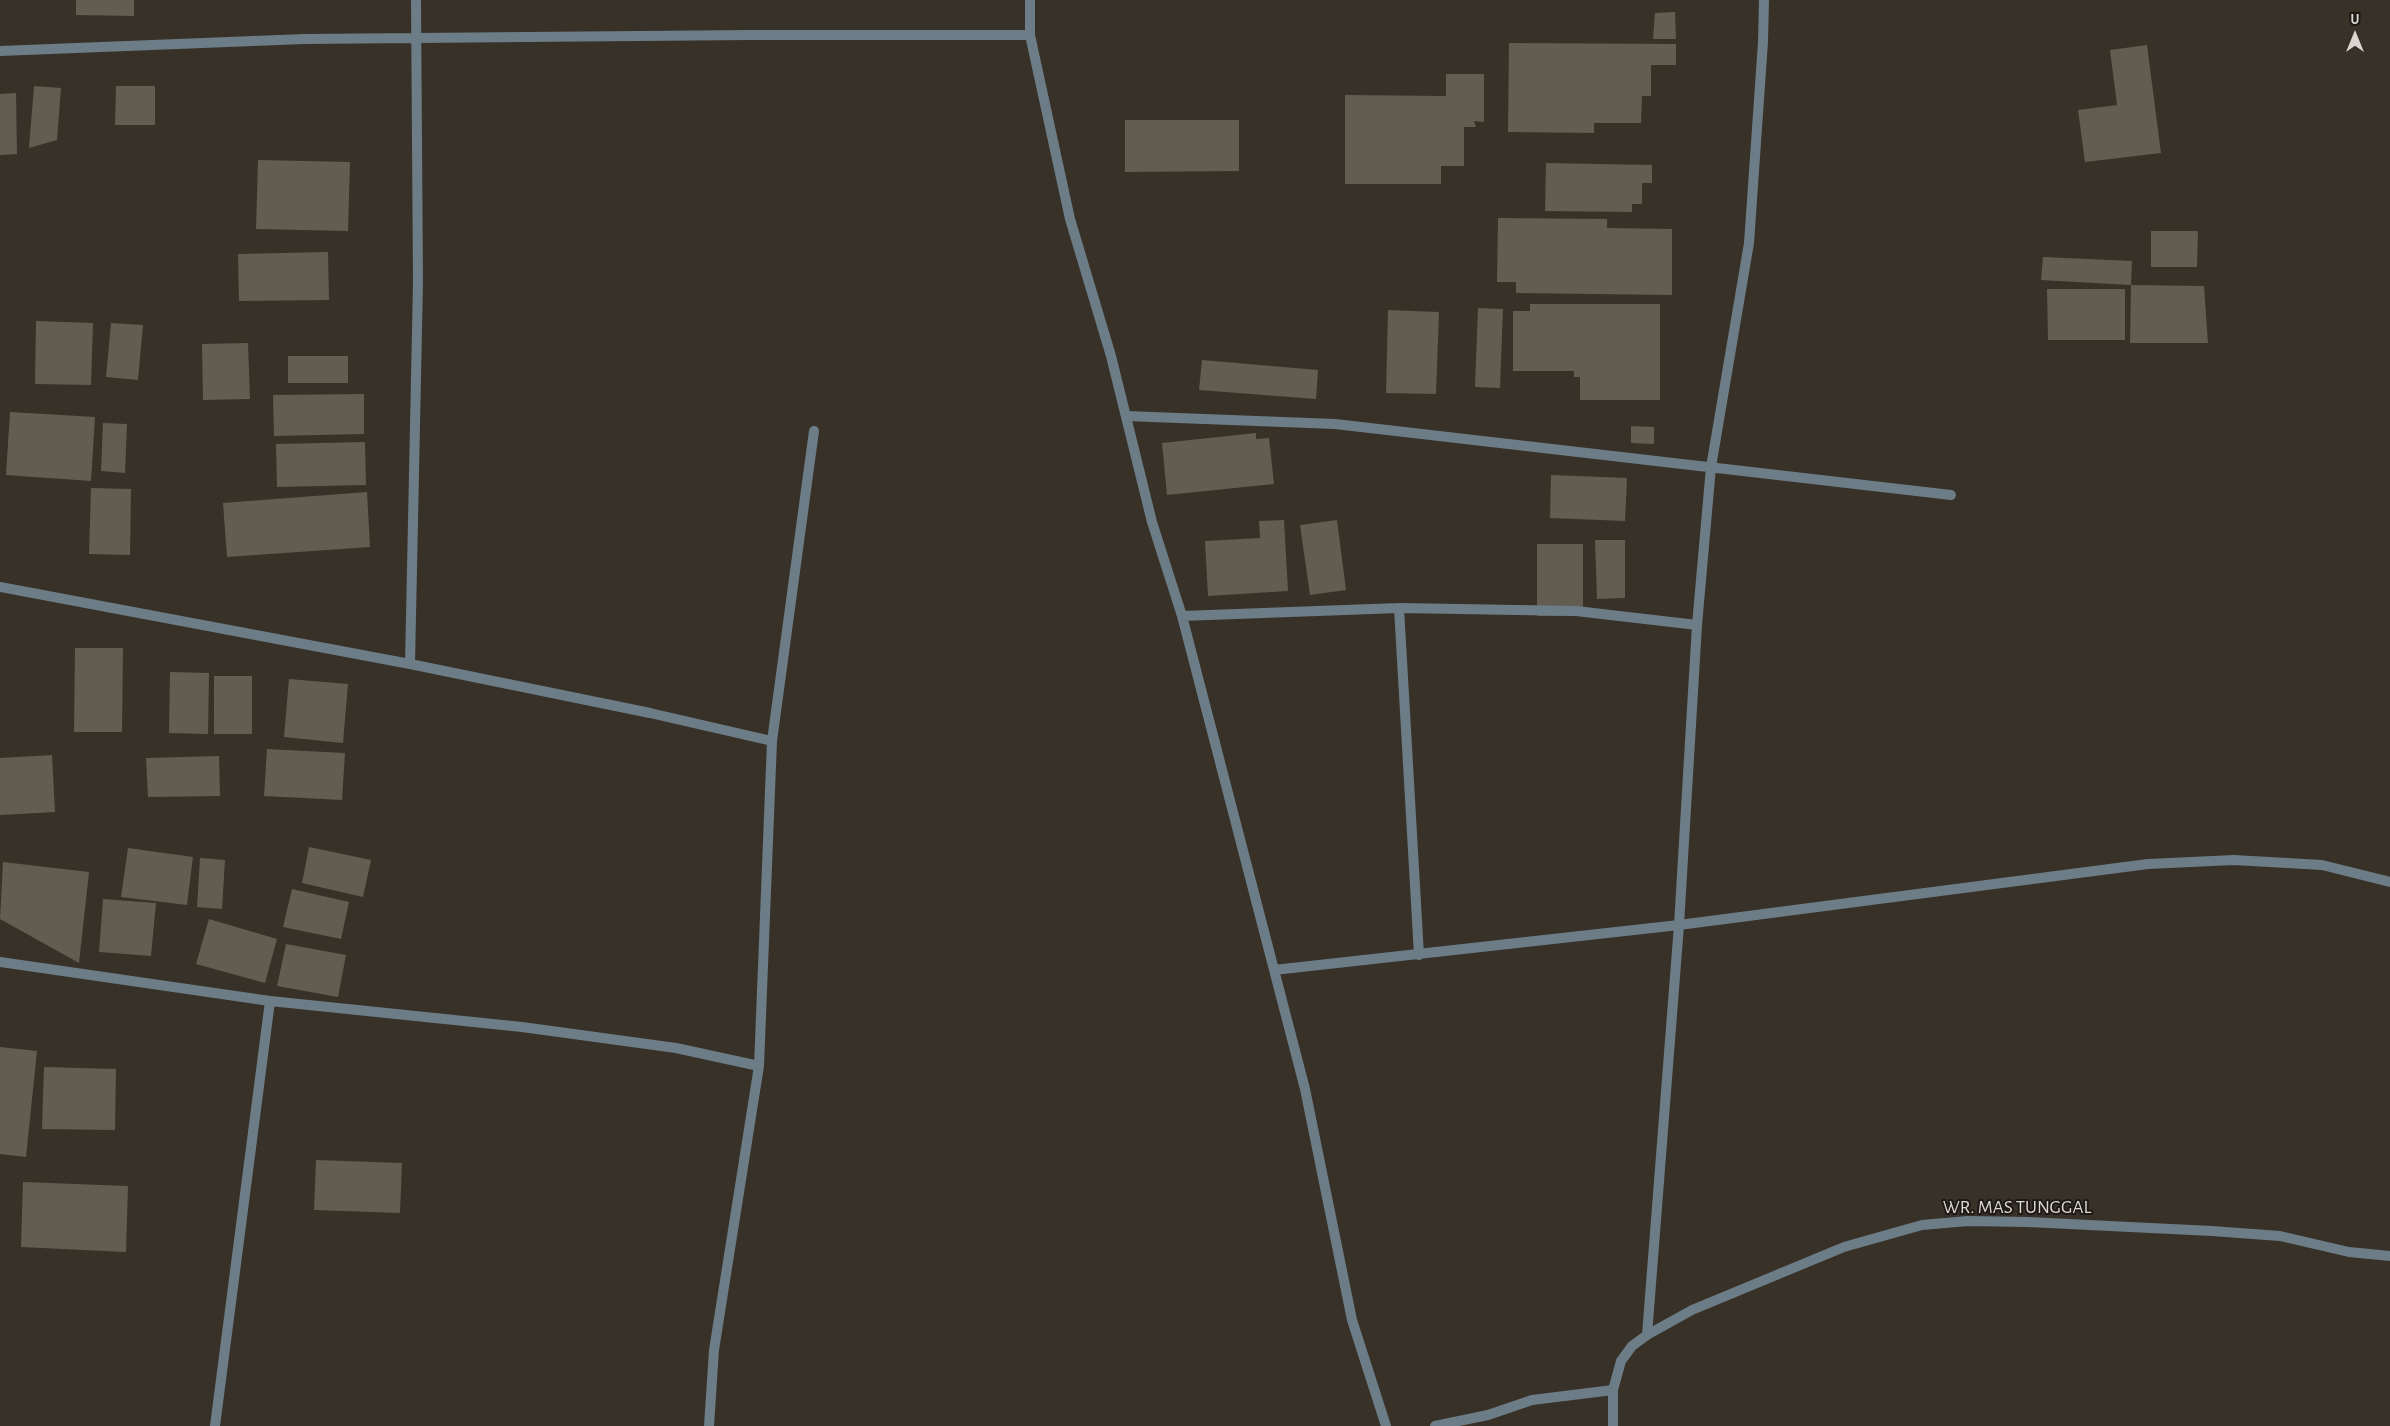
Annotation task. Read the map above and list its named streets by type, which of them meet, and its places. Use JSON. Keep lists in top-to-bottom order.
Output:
{
  "streets": {
    "street": ["WR. MAS TUNGGAL"]
  },
  "north": "top"
}
